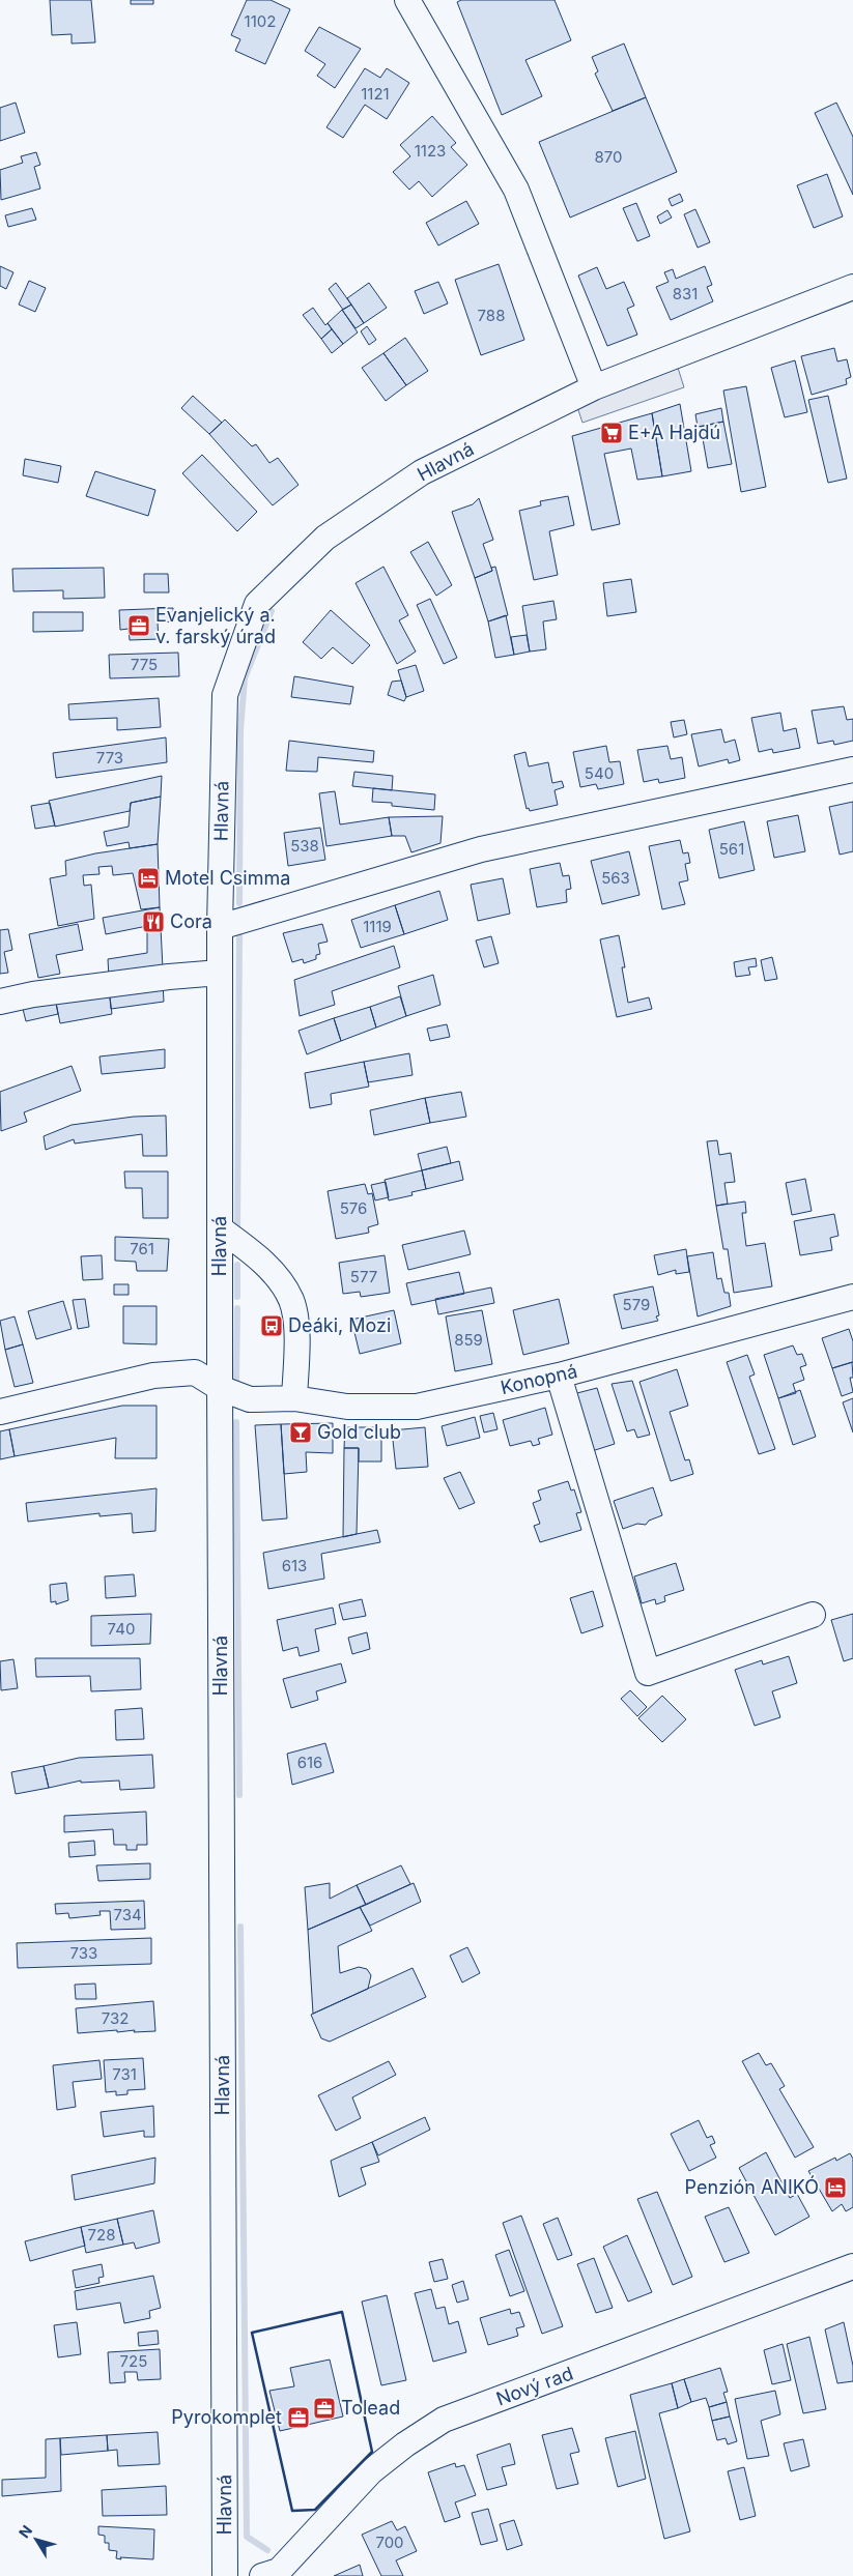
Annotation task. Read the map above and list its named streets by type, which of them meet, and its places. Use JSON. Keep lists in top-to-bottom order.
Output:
{
  "streets": {
    "street": ["Hlavná", "Konopná", "Nový rad"]
  },
  "crossings": [
    ["Hlavná", "Konopná"]
  ],
  "places": {
    "supermarket": ["E+A Hajdú"],
    "office": ["Evanjelický a. v. farský úrad", "Tolead", "Pyrokomplet"],
    "hotel": ["Motel Csimma", "Penzión ANIKÓ"],
    "restaurant": ["Cora"],
    "bus stop": ["Deáki, Mozi"],
    "bar": ["Gold club"]
  },
  "house_numbers": [
    "1102",
    "1121",
    "1123",
    "870",
    "831",
    "788",
    "775",
    "773",
    "540",
    "538",
    "561",
    "563",
    "1119",
    "576",
    "761",
    "577",
    "579",
    "859",
    "613",
    "740",
    "616",
    "734",
    "733",
    "732",
    "731",
    "728",
    "725",
    "700"
  ],
  "north": "top left"
}
